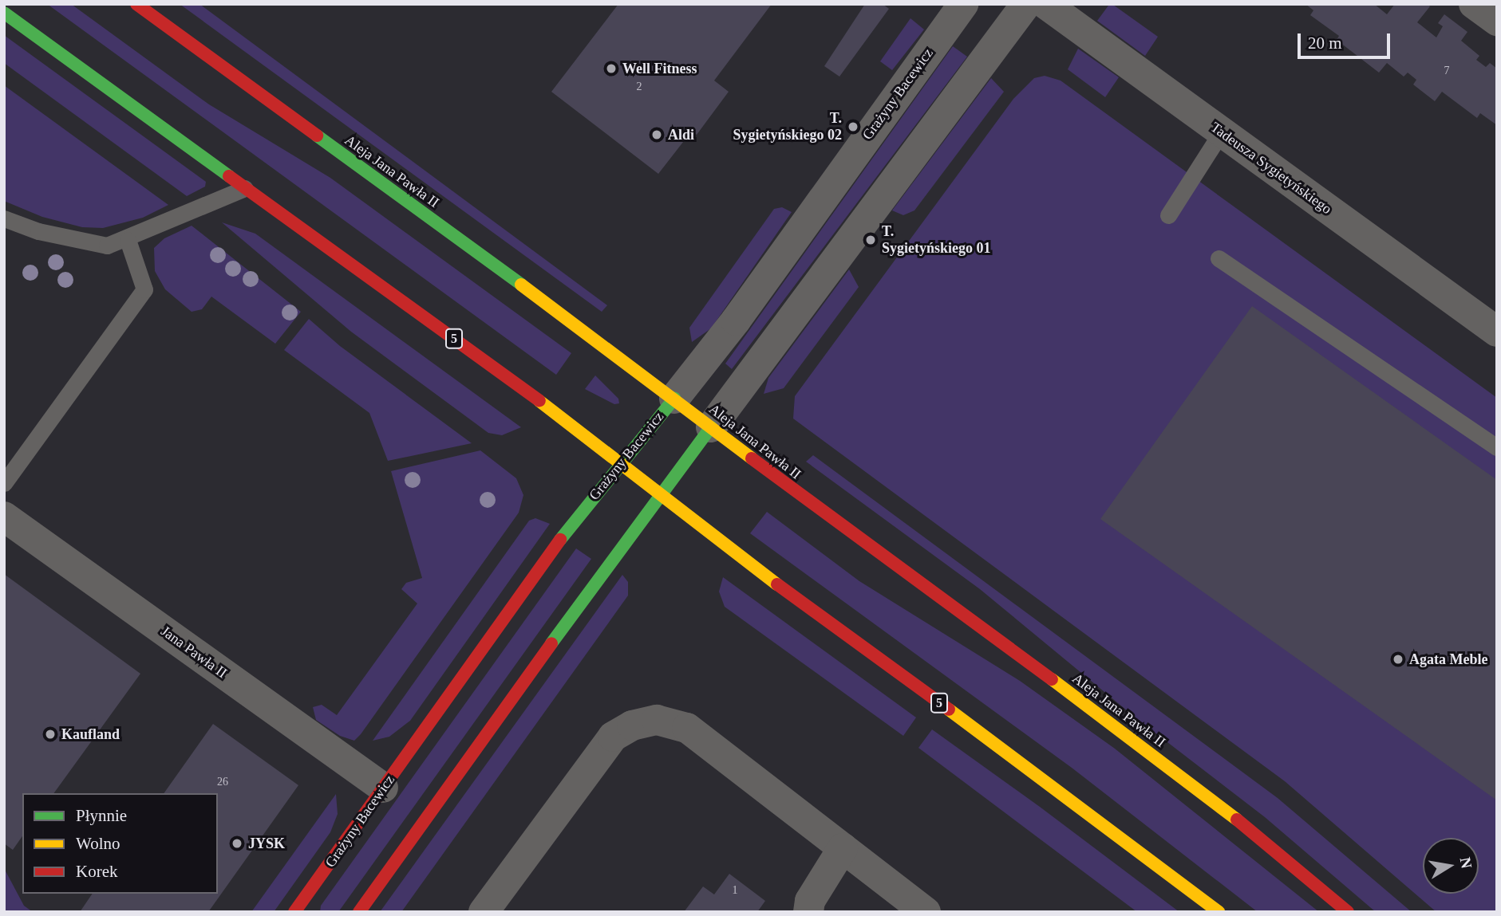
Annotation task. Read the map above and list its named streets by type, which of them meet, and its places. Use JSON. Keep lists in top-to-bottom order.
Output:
{
  "streets": {
    "main road": ["Grażyny Bacewicz", "Aleja Jana Pawła II", "5"],
    "street": ["Tadeusza Sygietyńskiego", "Jana Pawła II"]
  },
  "crossings": [
    ["Grażyny Bacewicz", "Aleja Jana Pawła II"],
    ["Grażyny Bacewicz", "5"],
    ["Grażyny Bacewicz", "Jana Pawła II"]
  ],
  "places": [
    "Well Fitness",
    "T. Sygietyńskiego 02",
    "Aldi",
    "T. Sygietyńskiego 01",
    "Agata Meble",
    "Kaufland",
    "JYSK"
  ],
  "house_numbers": [
    "7",
    "2",
    "26",
    "1"
  ],
  "legend": ["Płynnie", "Wolno", "Korek"],
  "scale_bar": "20 m",
  "north": "right"
}
